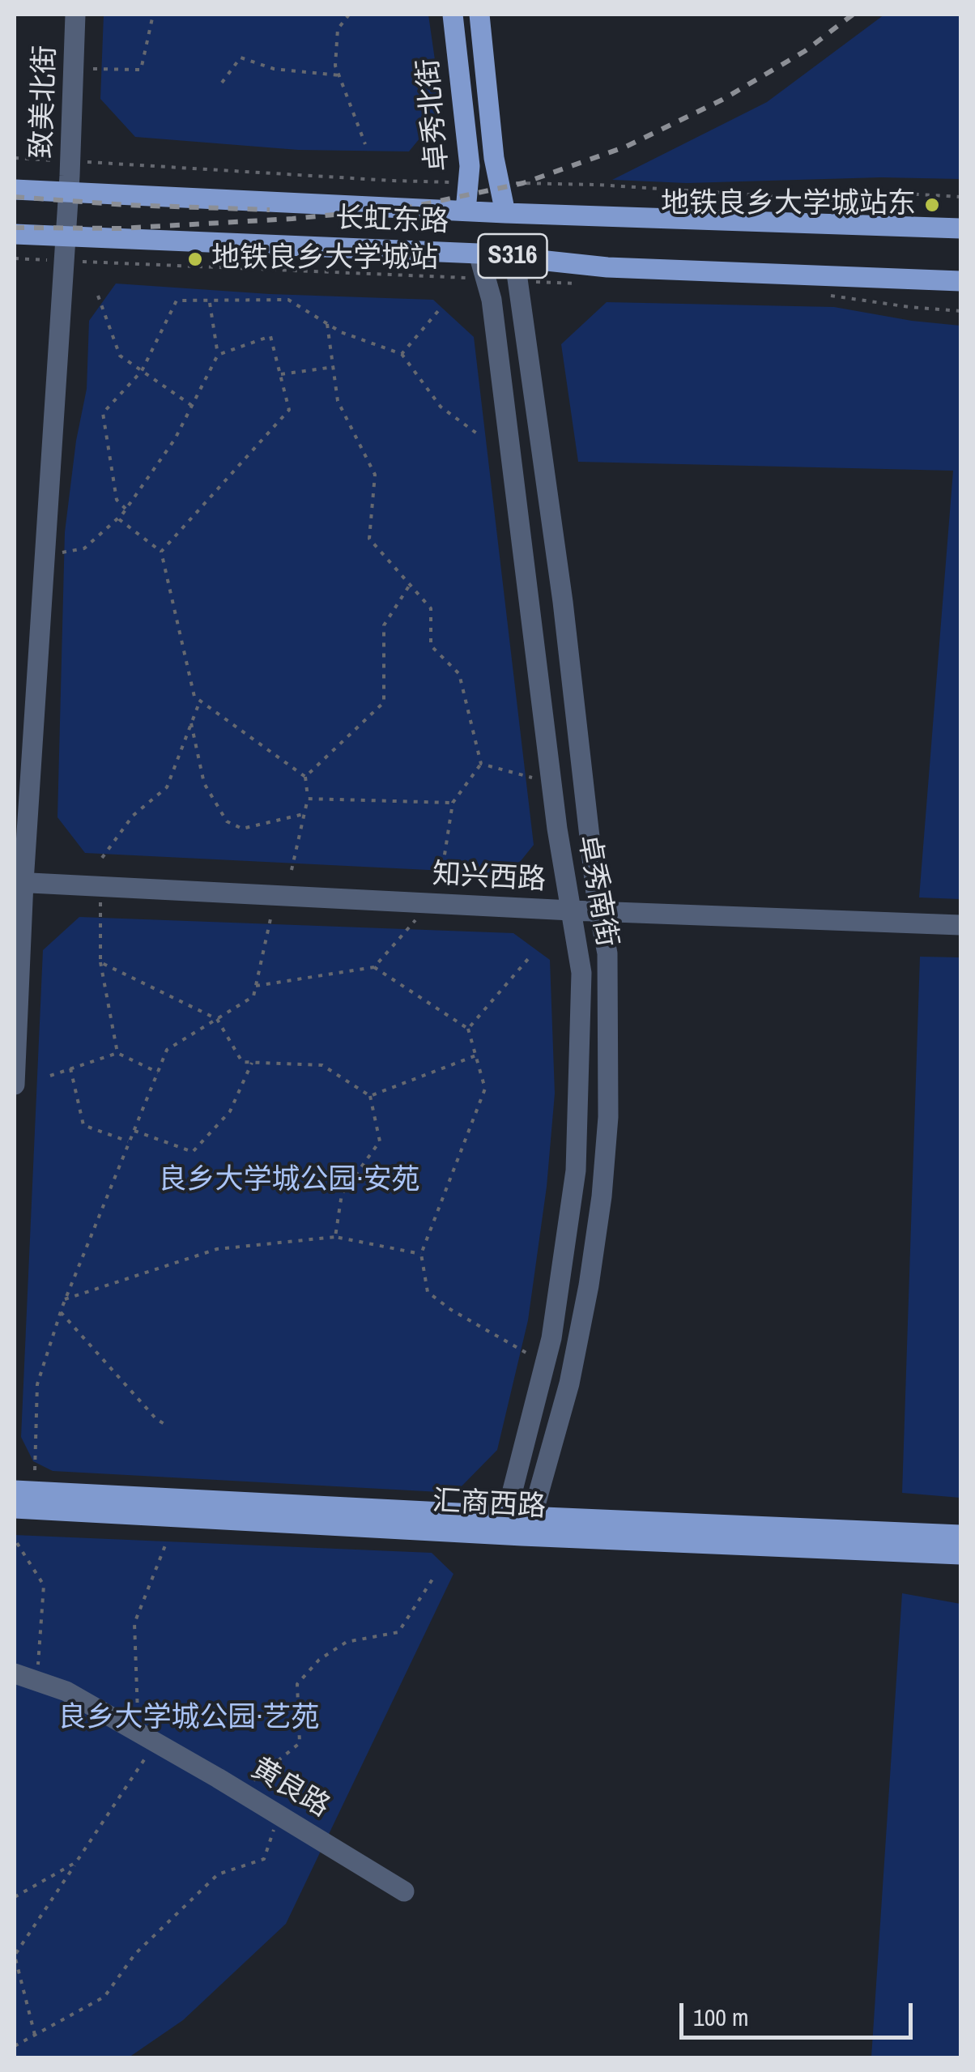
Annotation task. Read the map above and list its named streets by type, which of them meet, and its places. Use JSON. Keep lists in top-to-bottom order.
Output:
{
  "streets": {
    "main road": [
      "卓秀北街",
      "长虹东路",
      "S316",
      "汇商西路"
    ],
    "street": [
      "致美北街",
      "知兴西路",
      "卓秀南街",
      "黄良路"
    ]
  },
  "crossings": [
    ["致美北街", "长虹东路"],
    ["致美北街", "知兴西路"],
    ["卓秀北街", "长虹东路"],
    ["长虹东路", "卓秀南街"],
    ["知兴西路", "卓秀南街"],
    ["卓秀南街", "汇商西路"]
  ],
  "parks": ["良乡大学城公园·安苑", "良乡大学城公园·艺苑"],
  "places": ["地铁良乡大学城站东", "地铁良乡大学城站"],
  "scale_bar": "100 m"
}
